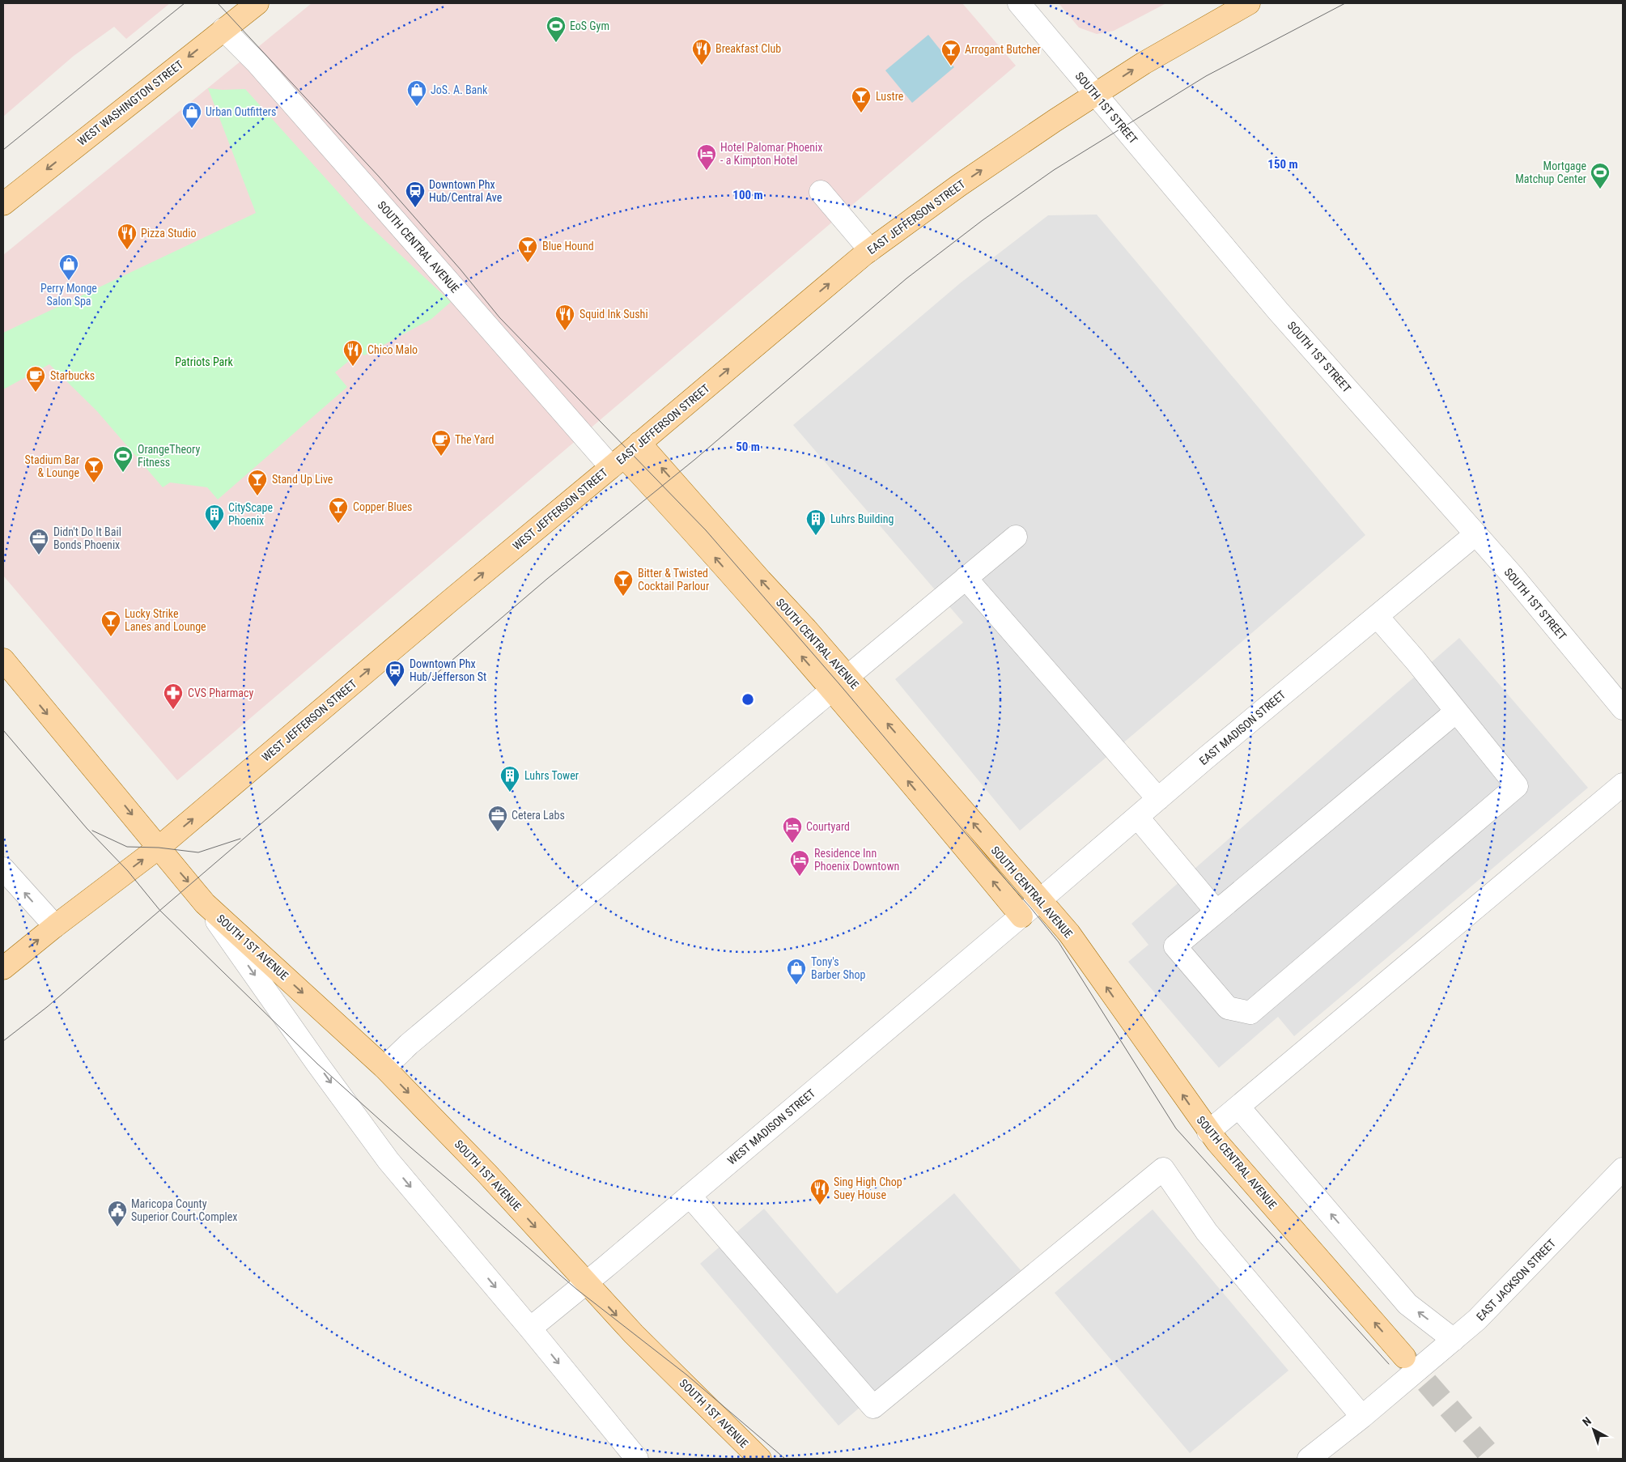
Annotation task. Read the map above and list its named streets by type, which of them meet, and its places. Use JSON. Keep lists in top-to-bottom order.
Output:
{
  "streets": {
    "main road": [
      "WEST WASHINGTON STREET",
      "EAST JEFFERSON STREET",
      "SOUTH CENTRAL AVENUE",
      "WEST JEFFERSON STREET",
      "SOUTH 1ST AVENUE"
    ],
    "street": [
      "SOUTH 1ST STREET",
      "EAST MADISON STREET",
      "WEST MADISON STREET",
      "EAST JACKSON STREET"
    ]
  },
  "crossings": [
    ["WEST WASHINGTON STREET", "SOUTH CENTRAL AVENUE"],
    ["SOUTH 1ST STREET", "EAST JEFFERSON STREET"],
    ["SOUTH 1ST STREET", "EAST MADISON STREET"],
    ["EAST JEFFERSON STREET", "SOUTH CENTRAL AVENUE"],
    ["EAST JEFFERSON STREET", "WEST JEFFERSON STREET"],
    ["SOUTH CENTRAL AVENUE", "WEST JEFFERSON STREET"],
    ["SOUTH CENTRAL AVENUE", "EAST MADISON STREET"],
    ["WEST JEFFERSON STREET", "SOUTH 1ST AVENUE"],
    ["EAST MADISON STREET", "WEST MADISON STREET"],
    ["SOUTH 1ST AVENUE", "WEST MADISON STREET"]
  ],
  "one_way": [
    "WEST WASHINGTON STREET",
    "EAST JEFFERSON STREET",
    "WEST JEFFERSON STREET",
    "SOUTH 1ST AVENUE"
  ],
  "parks": ["Patriots Park"],
  "places": {
    "sports": ["EoS Gym", "Mortgage Matchup Center", "OrangeTheory Fitness"],
    "restaurant": [
      "Breakfast Club",
      "Pizza Studio",
      "Squid Ink Sushi",
      "Chico Malo",
      "Sing High Chop Suey House"
    ],
    "bar": [
      "Arrogant Butcher",
      "Lustre",
      "Blue Hound",
      "Stadium Bar & Lounge",
      "Stand Up Live",
      "Copper Blues",
      "Bitter & Twisted Cocktail Parlour",
      "Lucky Strike Lanes and Lounge"
    ],
    "shop": [
      "JoS. A. Bank",
      "Urban Outfitters",
      "Perry Monge Salon Spa",
      "Tony's Barber Shop"
    ],
    "hotel": ["Hotel Palomar Phoenix - a Kimpton Hotel", "Courtyard", "Residence Inn Phoenix Downtown"],
    "station": ["Downtown Phx Hub/Central Ave", "Downtown Phx Hub/Jefferson St"],
    "cafe": ["Starbucks", "The Yard"],
    "building": ["CityScape Phoenix", "Luhrs Building", "Luhrs Tower"],
    "office": ["Didn't Do It Bail Bonds Phoenix", "Cetera Labs"],
    "pharmacy": ["CVS Pharmacy"],
    "public building": ["Maricopa County Superior Court Complex"]
  },
  "north": "top left",
  "rings": ["150 m", "100 m", "50 m"]
}
